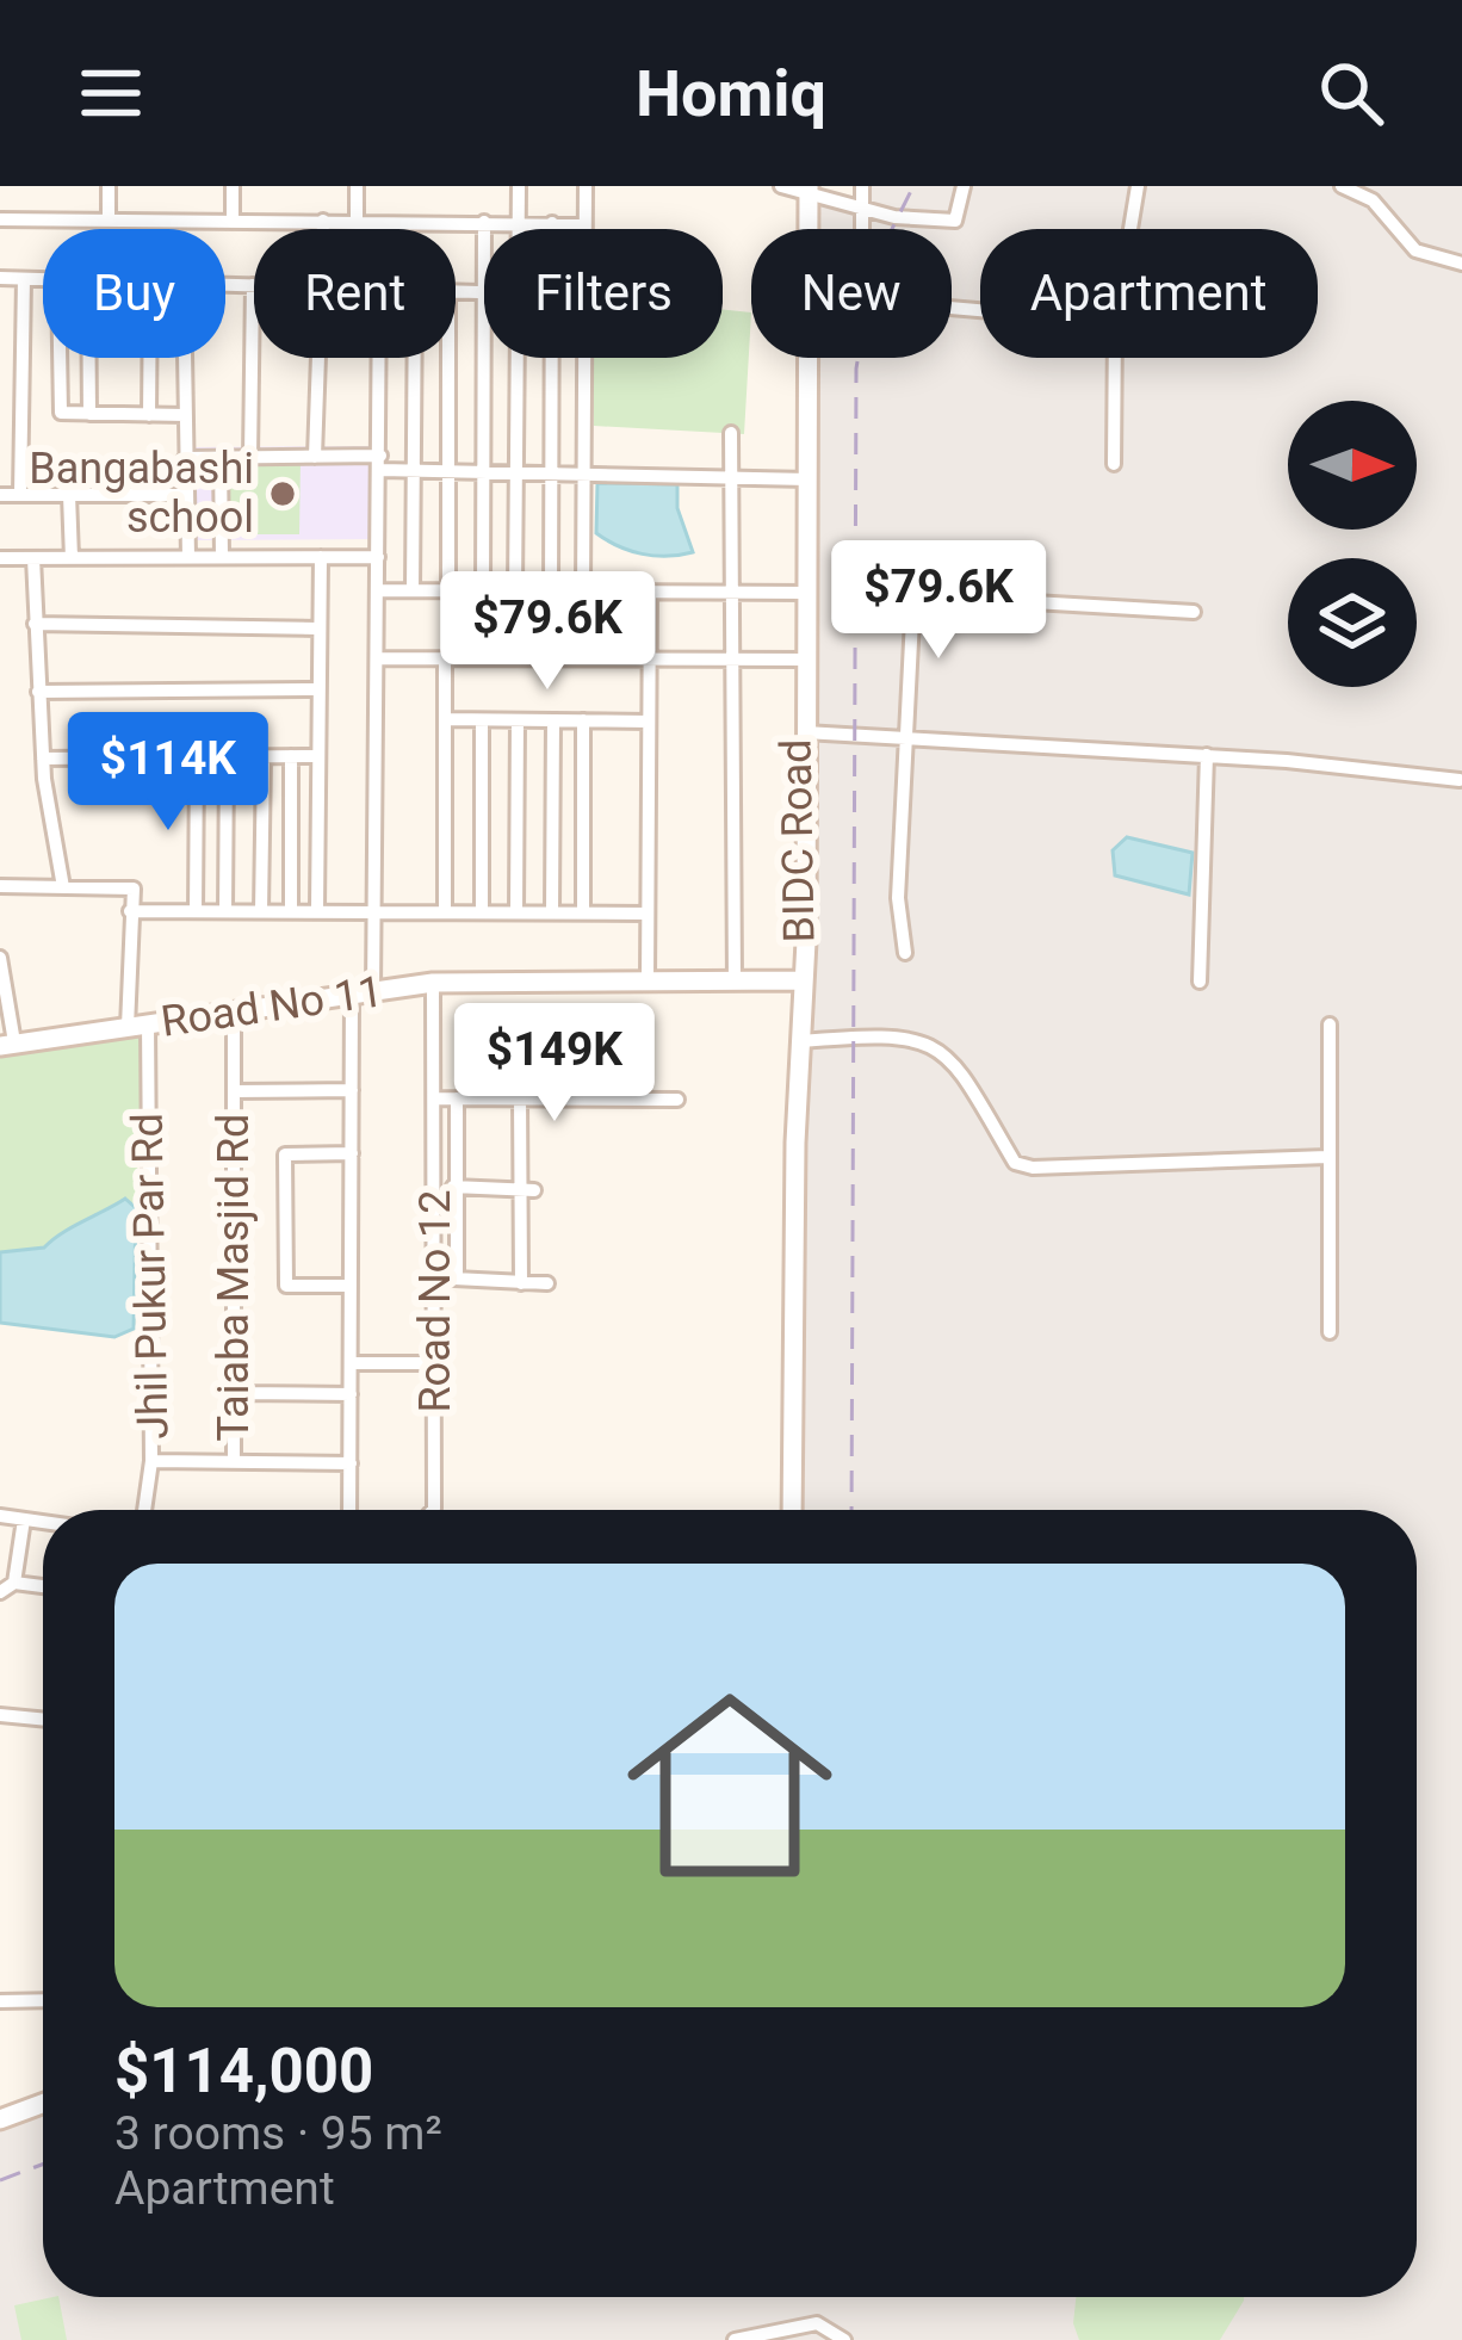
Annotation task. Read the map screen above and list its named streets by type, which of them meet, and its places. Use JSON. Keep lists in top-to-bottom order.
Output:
{
  "streets": {
    "main road": ["BIDC Road", "Road No 11"],
    "street": ["Jhil Pukur Par Rd", "Taiaba Masjid Rd", "Road No 12"]
  },
  "crossings": [
    ["BIDC Road", "Road No 11"],
    ["Road No 11", "Jhil Pukur Par Rd"],
    ["Road No 11", "Taiaba Masjid Rd"],
    ["Road No 11", "Road No 12"],
    ["Jhil Pukur Par Rd", "Taiaba Masjid Rd"]
  ],
  "places": ["Bangabashi school"],
  "north": "right",
  "page": {
    "header": "Homiq",
    "chip": [
      "Buy",
      "Rent",
      "Filters",
      "New",
      "Apartment"
    ],
    "price": [
      "$79.6K",
      "$79.6K",
      "$114K",
      "$149K"
    ],
    "list": [
      {
        "name": "$114,000",
        "note": "3 rooms · 95 m² · Apartment"
      }
    ]
  }
}
